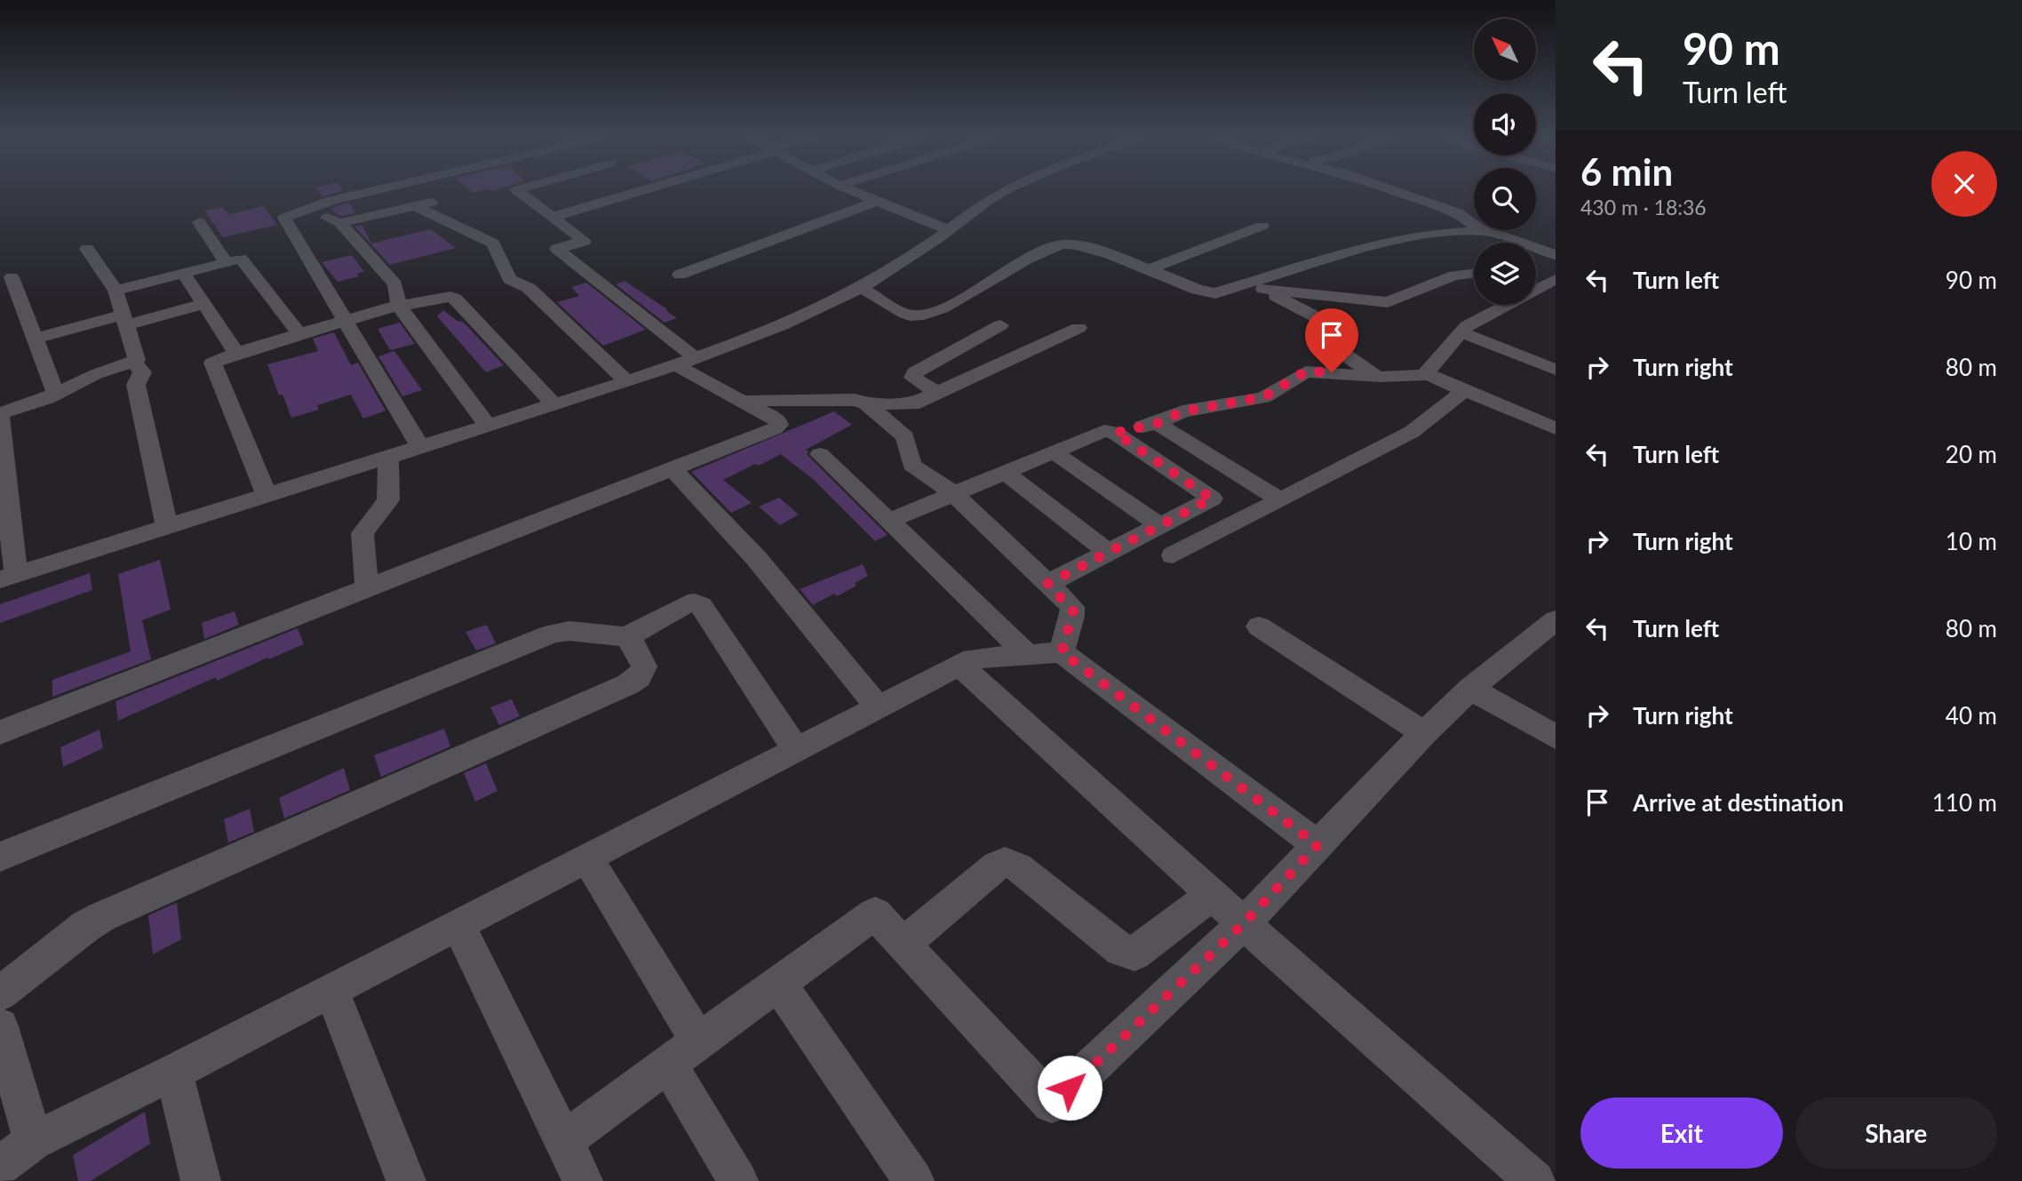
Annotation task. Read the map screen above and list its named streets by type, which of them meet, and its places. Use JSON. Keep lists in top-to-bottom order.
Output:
{
  "north": "top left",
  "page": {
    "turn": ["90 m", "Turn left"],
    "heading": ["6 min", "430 m · 18:36"],
    "list": [
      {
        "name": "Turn left",
        "value": "90 m"
      },
      {
        "name": "Turn right",
        "value": "80 m"
      },
      {
        "name": "Turn left",
        "value": "20 m"
      },
      {
        "name": "Turn right",
        "value": "10 m"
      },
      {
        "name": "Turn left",
        "value": "80 m"
      },
      {
        "name": "Turn right",
        "value": "40 m"
      },
      {
        "name": "Arrive at destination",
        "value": "110 m"
      }
    ],
    "buttons": ["Exit", "Share"]
  }
}
